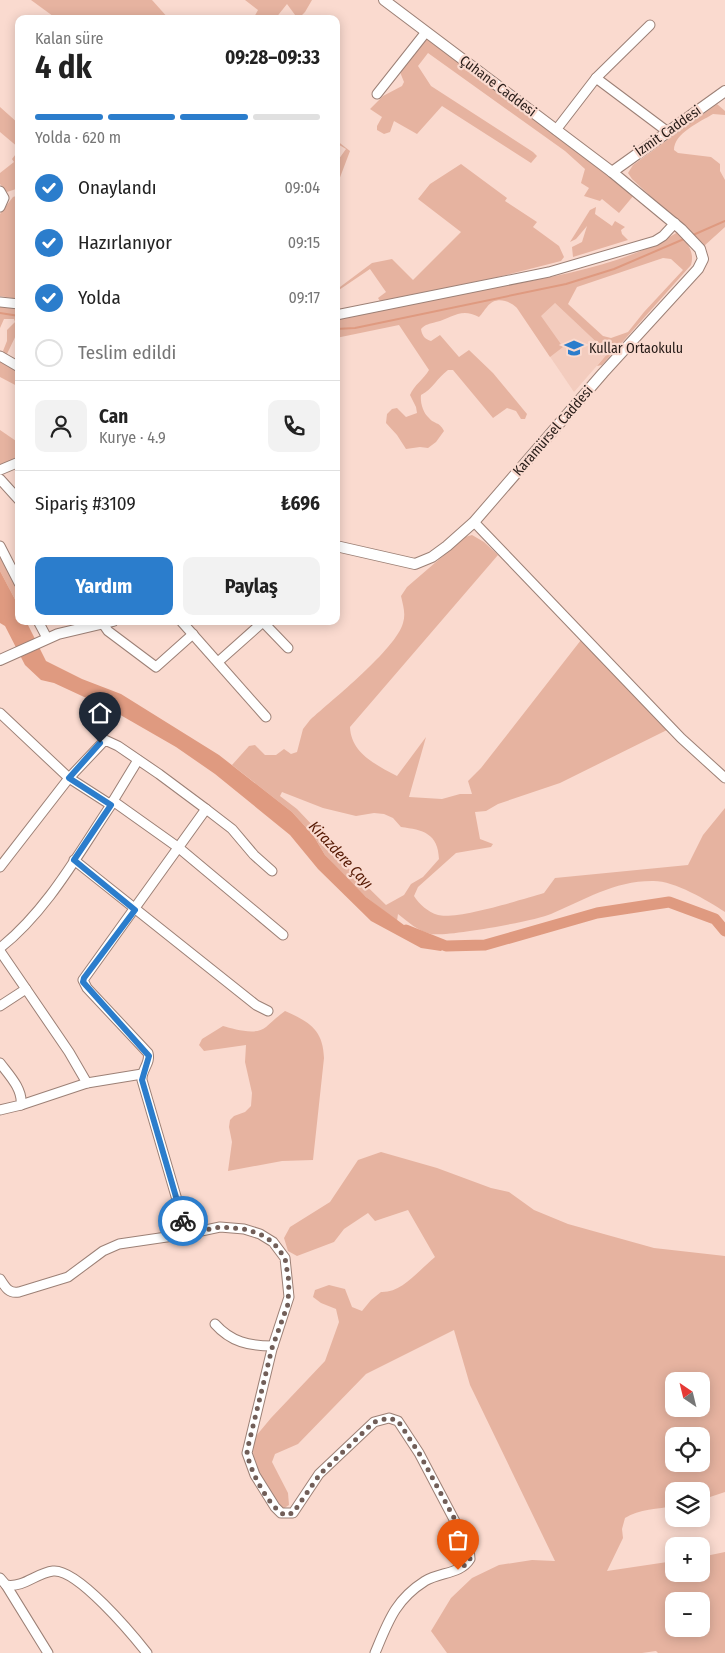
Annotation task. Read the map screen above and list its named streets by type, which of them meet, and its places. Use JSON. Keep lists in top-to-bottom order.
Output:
{
  "streets": {
    "main road": ["Çuhane Caddesi", "İzmit Caddesi", "Karamürsel Caddesi"]
  },
  "crossings": [
    ["Çuhane Caddesi", "İzmit Caddesi"],
    ["Çuhane Caddesi", "Karamürsel Caddesi"]
  ],
  "water": ["Kirazdere Çayı"],
  "places": {
    "school or university": ["Kullar Ortaokulu"]
  },
  "north": "top left",
  "page": {
    "heading": ["4 dk", "Kalan süre", "09:28–09:33"],
    "panel": [
      "Can",
      "Kurye · 4.9",
      "Sipariş #3109",
      "₺696"
    ],
    "bar": "Yolda · 620 m",
    "list": [
      ["Onaylandı", "09:04"],
      ["Hazırlanıyor", "09:15"],
      ["Yolda", "09:17"],
      "Teslim edildi"
    ],
    "buttons": ["Yardım", "Paylaş"],
    "map_buttons": ["+", "−"]
  }
}
